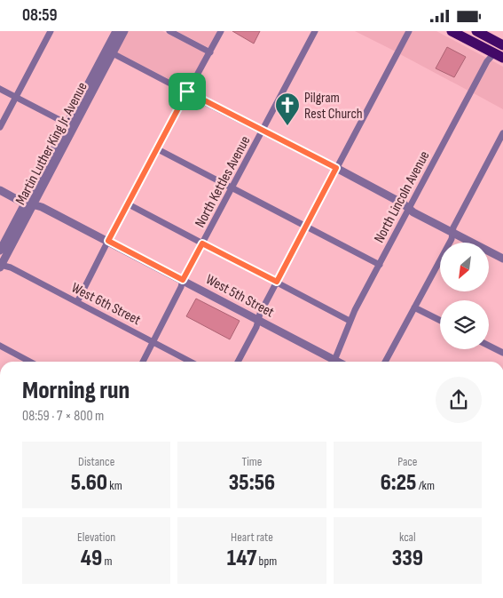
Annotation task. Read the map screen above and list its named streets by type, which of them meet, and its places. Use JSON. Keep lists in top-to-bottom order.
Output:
{
  "streets": {
    "street": [
      "Martin Luther King Jr. Avenue",
      "North Kettles Avenue",
      "North Lincoln Avenue",
      "West 5th Street",
      "West 6th Street"
    ]
  },
  "crossings": [
    ["Martin Luther King Jr. Avenue", "West 5th Street"],
    ["Martin Luther King Jr. Avenue", "West 6th Street"],
    ["North Kettles Avenue", "West 5th Street"],
    ["North Kettles Avenue", "West 6th Street"]
  ],
  "places": {
    "church": ["Pilgram Rest Church"]
  },
  "north": "bottom left",
  "page": {
    "status": "08:59",
    "heading": ["Morning run", "08:59 · 7 × 800 m"],
    "stats": [
      ["Distance", "5.60 km"],
      ["Time", "35:56"],
      ["Pace", "6:25 /km"],
      ["Elevation", "49 m"],
      ["Heart rate", "147 bpm"],
      ["kcal", "339"]
    ]
  }
}
